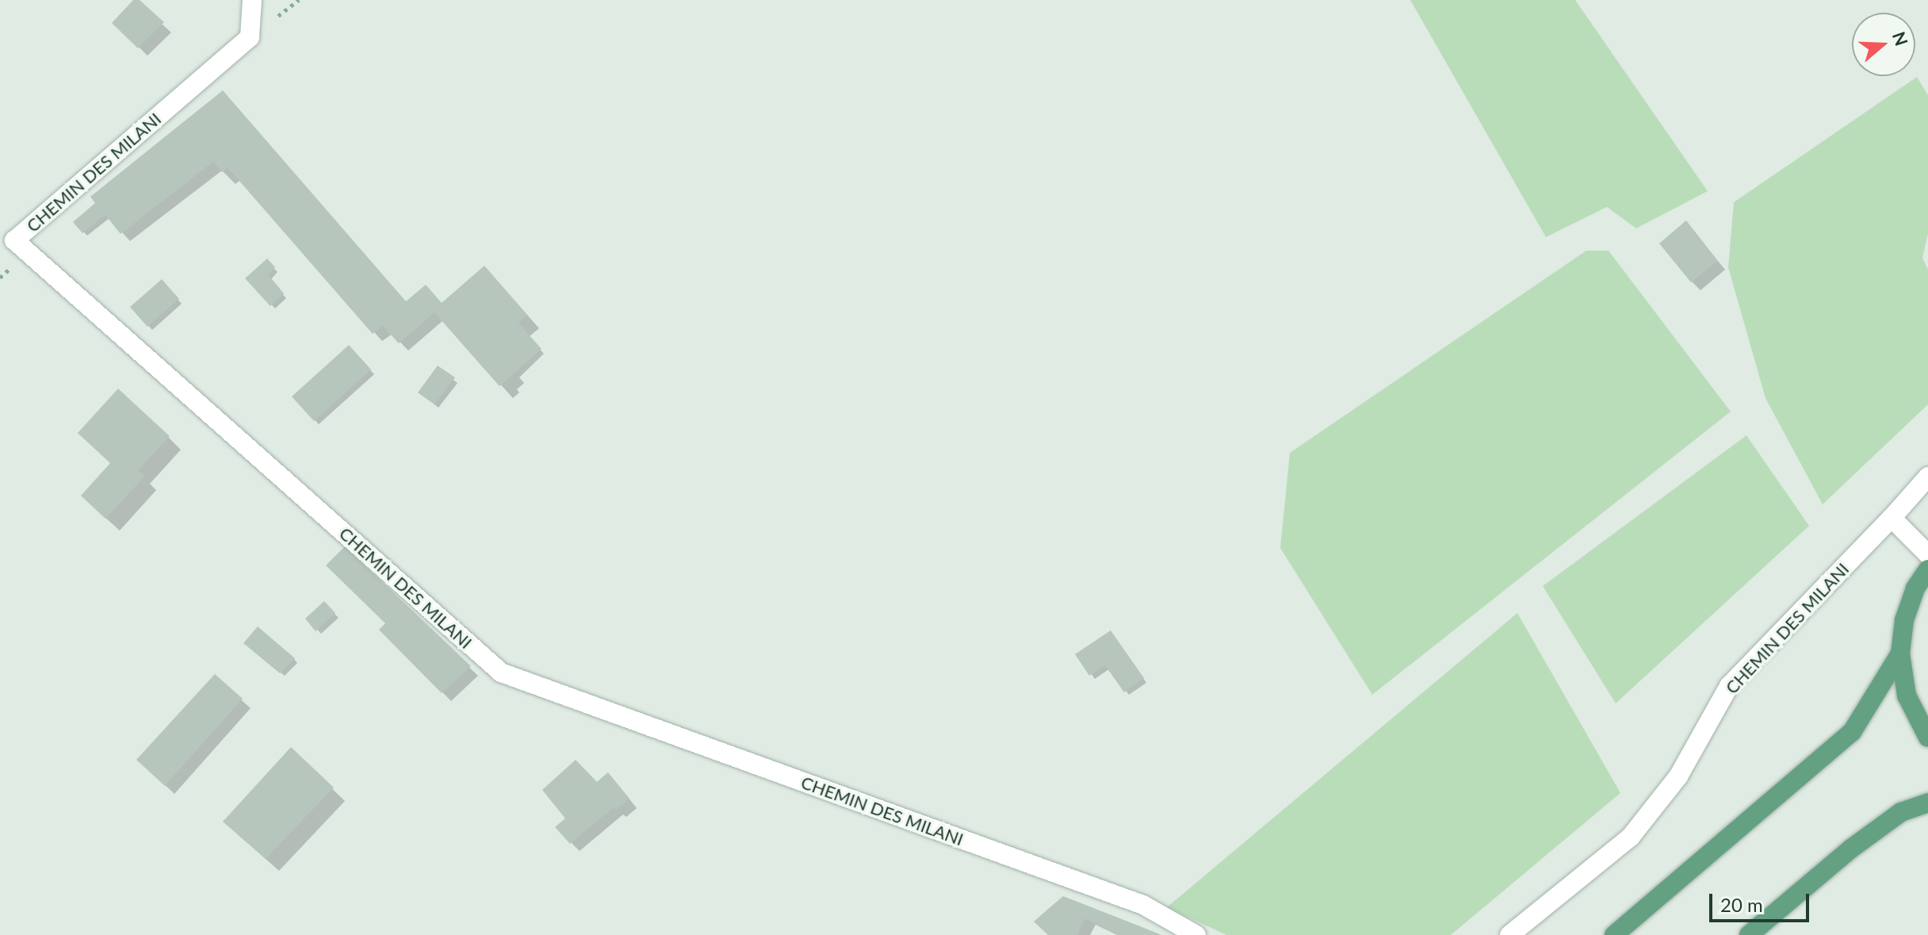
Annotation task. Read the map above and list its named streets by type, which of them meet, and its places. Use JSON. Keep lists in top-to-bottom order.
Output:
{
  "streets": {
    "street": ["CHEMIN DES MILANI"]
  },
  "scale_bar": "20 m",
  "north": "right"
}
